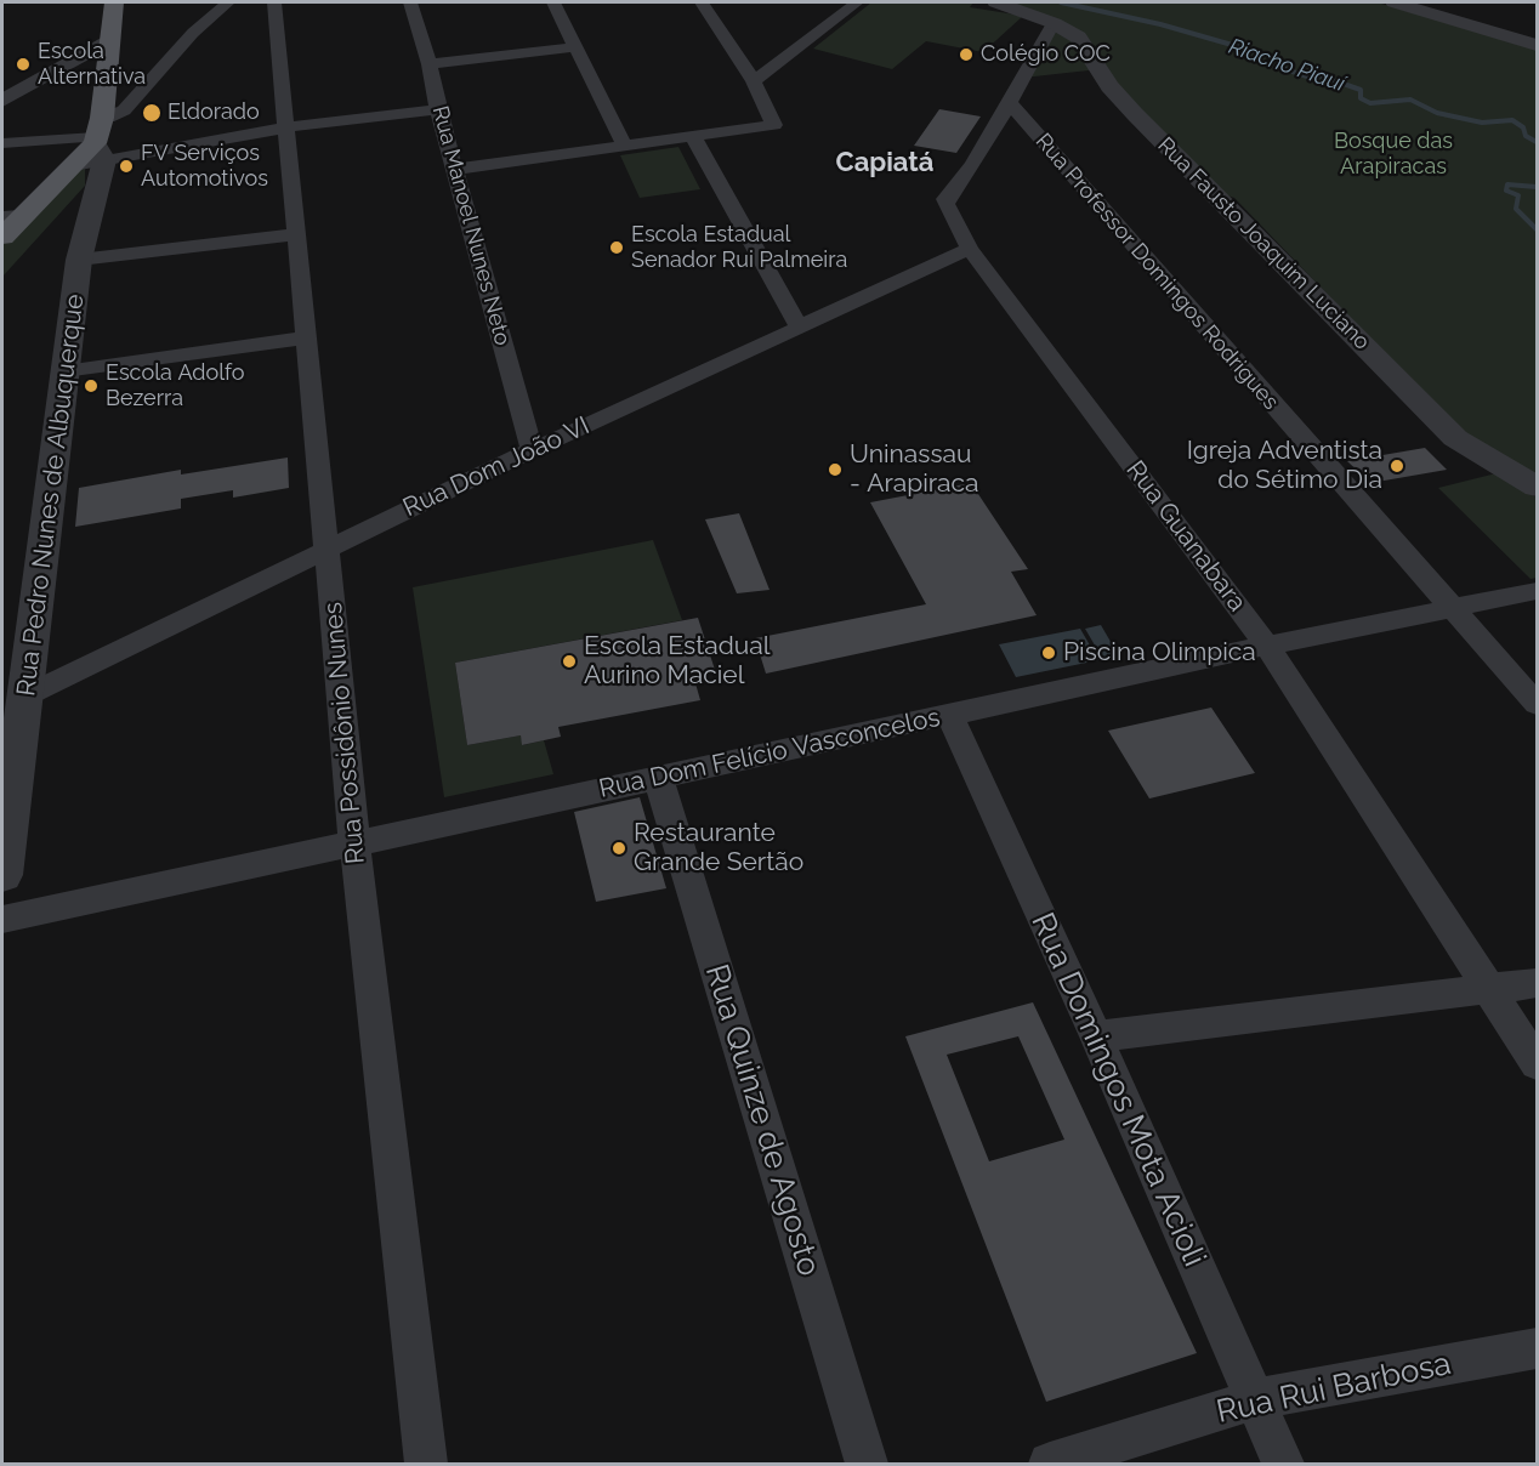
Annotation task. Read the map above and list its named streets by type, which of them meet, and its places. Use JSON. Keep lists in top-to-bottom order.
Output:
{
  "streets": {
    "street": [
      "Rua Manoel Nunes Neto",
      "Rua Fausto Joaquim Luciano",
      "Rua Professor Domingos Rodrigues",
      "Rua Dom João VI",
      "Rua Pedro Nunes de Albuquerque",
      "Rua Guanabara",
      "Rua Possidônio Nunes",
      "Rua Dom Felício Vasconcelos",
      "Rua Domingos Mota Acioli",
      "Rua Quinze de Agosto",
      "Rua Rui Barbosa"
    ]
  },
  "crossings": [
    ["Rua Manoel Nunes Neto", "Rua Dom João VI"],
    ["Rua Professor Domingos Rodrigues", "Rua Guanabara"],
    ["Rua Professor Domingos Rodrigues", "Rua Dom Felício Vasconcelos"],
    ["Rua Dom João VI", "Rua Pedro Nunes de Albuquerque"],
    ["Rua Dom João VI", "Rua Guanabara"],
    ["Rua Dom João VI", "Rua Possidônio Nunes"],
    ["Rua Guanabara", "Rua Dom Felício Vasconcelos"],
    ["Rua Possidônio Nunes", "Rua Dom Felício Vasconcelos"],
    ["Rua Dom Felício Vasconcelos", "Rua Domingos Mota Acioli"],
    ["Rua Dom Felício Vasconcelos", "Rua Quinze de Agosto"],
    ["Rua Domingos Mota Acioli", "Rua Rui Barbosa"]
  ],
  "districts": ["Capiatá"],
  "water": ["Riacho Piauí"],
  "parks": ["Bosque das Arapiracas"],
  "places": [
    "Colégio COC",
    "Escola Alternativa",
    "Eldorado",
    "FV Serviços Automotivos",
    "Escola Estadual Senador Rui Palmeira",
    "Escola Adolfo Bezerra",
    "Igreja Adventista do Sétimo Dia",
    "Uninassau - Arapiraca",
    "Piscina Olimpica",
    "Escola Estadual Aurino Maciel",
    "Restaurante Grande Sertão"
  ]
}
